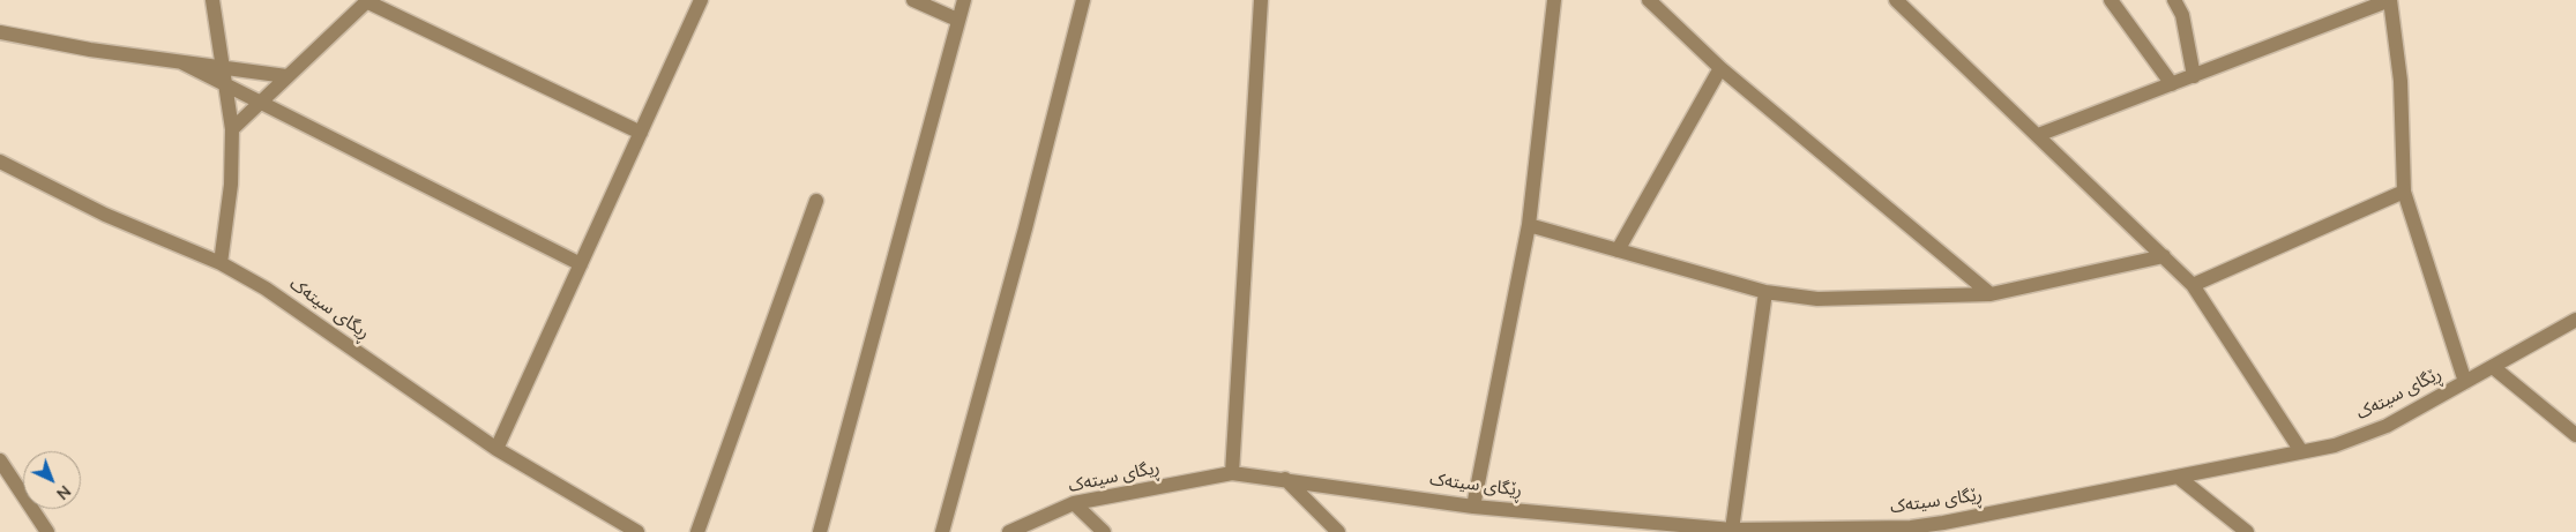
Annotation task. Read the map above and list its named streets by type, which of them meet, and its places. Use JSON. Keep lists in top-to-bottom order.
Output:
{
  "streets": {
    "street": ["ڕیگای سیتەک", "ڕێگای سیتەک"]
  },
  "crossings": [
    ["ڕیگای سیتەک", "ڕێگای سیتەک"]
  ],
  "north": "bottom right"
}
